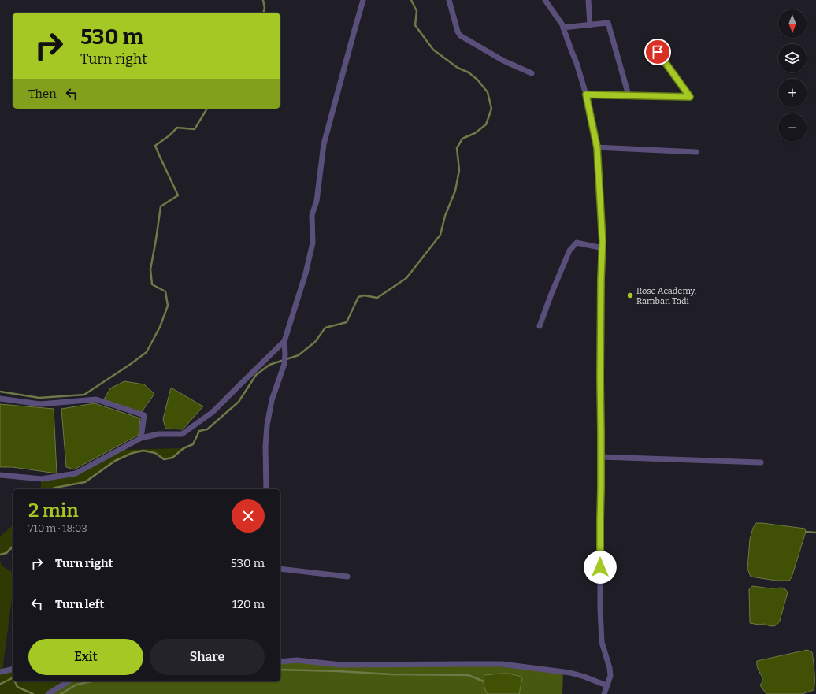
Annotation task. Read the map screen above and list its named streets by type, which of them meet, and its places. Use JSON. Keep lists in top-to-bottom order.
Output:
{
  "places": ["Rose Academy, Ramban Tadi"],
  "north": "bottom",
  "page": {
    "map_buttons": ["+", "−"],
    "turn": ["530 m", "Turn right"],
    "then": "Then",
    "heading": ["2 min", "710 m · 18:03"],
    "list": [
      {
        "name": "Turn right",
        "value": "530 m"
      },
      {
        "name": "Turn left",
        "value": "120 m"
      }
    ],
    "buttons": ["Exit", "Share"]
  }
}
